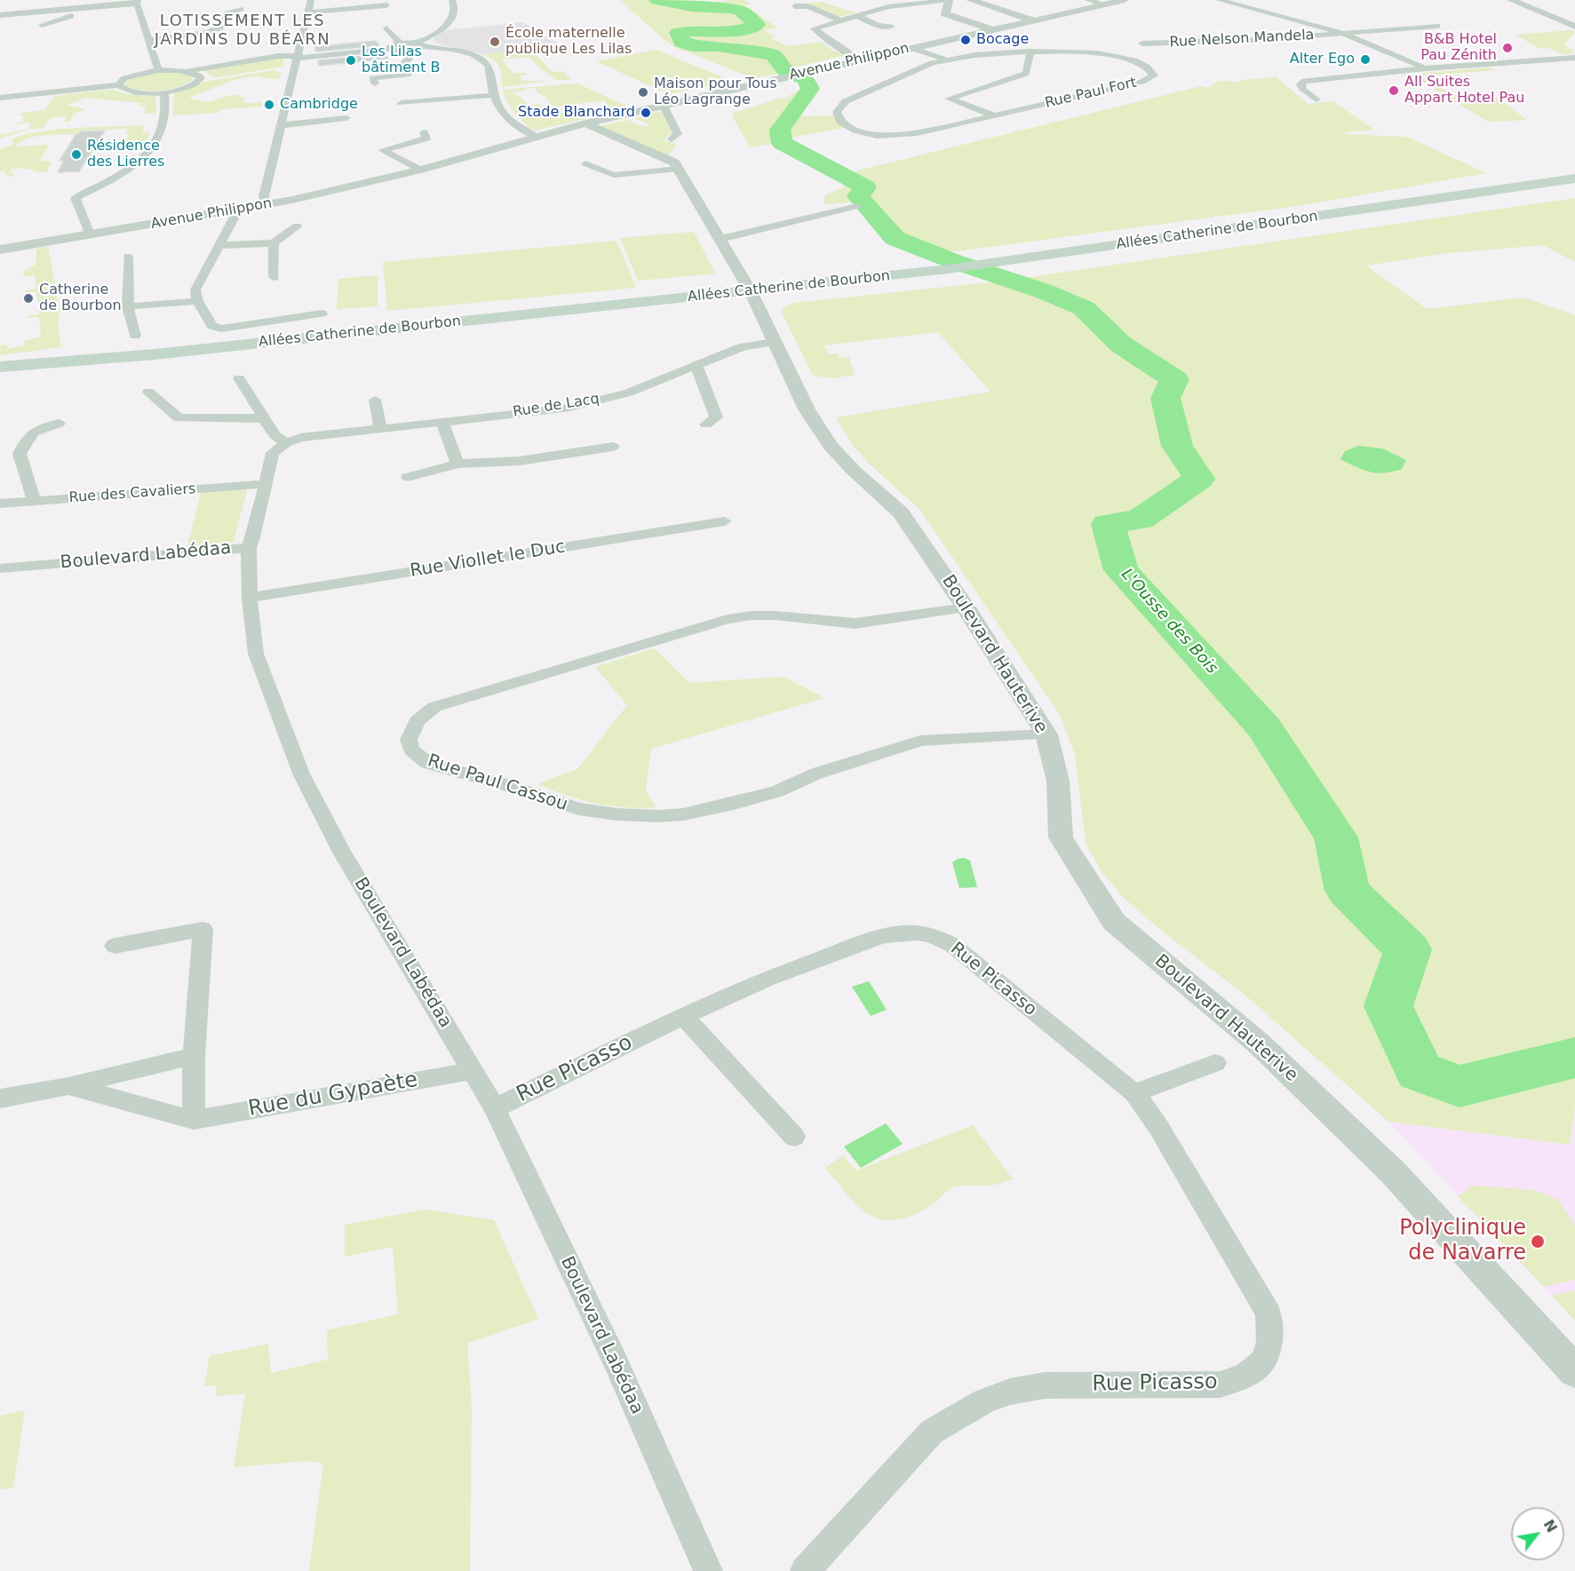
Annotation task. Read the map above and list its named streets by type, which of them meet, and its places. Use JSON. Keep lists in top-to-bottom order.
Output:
{
  "streets": {
    "main road": ["Allées Catherine de Bourbon"],
    "street": [
      "Rue Nelson Mandela",
      "Avenue Philippon",
      "Rue Paul Fort",
      "Rue de Lacq",
      "Rue des Cavaliers",
      "Boulevard Labédaa",
      "Rue Viollet le Duc",
      "Boulevard Hauterive",
      "Rue Paul Cassou",
      "Rue Picasso",
      "Rue du Gypaète"
    ]
  },
  "crossings": [
    ["Avenue Philippon", "Boulevard Hauterive"],
    ["Allées Catherine de Bourbon", "Boulevard Hauterive"],
    ["Rue de Lacq", "Boulevard Hauterive"],
    ["Boulevard Labédaa", "Rue Viollet le Duc"],
    ["Boulevard Labédaa", "Rue Picasso"],
    ["Boulevard Labédaa", "Rue du Gypaète"],
    ["Boulevard Hauterive", "Rue Paul Cassou"]
  ],
  "districts": ["LOTISSEMENT LES JARDINS DU BÉARN"],
  "water": ["L'Ousse des Bois"],
  "places": [
    "Bocage",
    "École maternelle publique Les Lilas",
    "B&B Hotel Pau Zénith",
    "Alter Ego",
    "Les Lilas bâtiment B",
    "All Suites Appart Hotel Pau",
    "Maison pour Tous Léo Lagrange",
    "Cambridge",
    "Stade Blanchard",
    "Résidence des Lierres",
    "Catherine de Bourbon",
    "Polyclinique de Navarre"
  ],
  "north": "top right"
}
